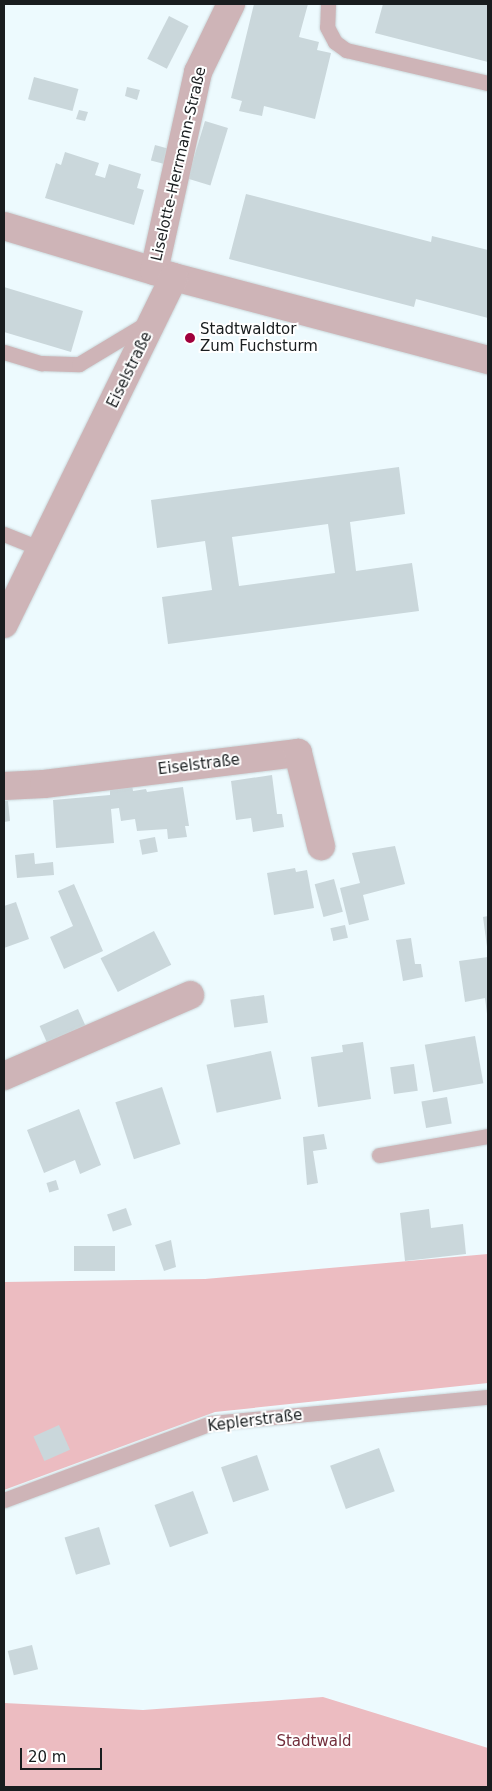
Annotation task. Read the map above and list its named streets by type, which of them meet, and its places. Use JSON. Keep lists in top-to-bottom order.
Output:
{
  "streets": {
    "street": ["Liselotte-Herrmann-Straße", "Eiselstraße"],
    "lane": ["Keplerstraße"]
  },
  "crossings": [
    ["Liselotte-Herrmann-Straße", "Eiselstraße"]
  ],
  "parks": ["Stadtwald"],
  "places": ["Stadtwaldtor Zum Fuchsturm"],
  "scale_bar": "20 m"
}
